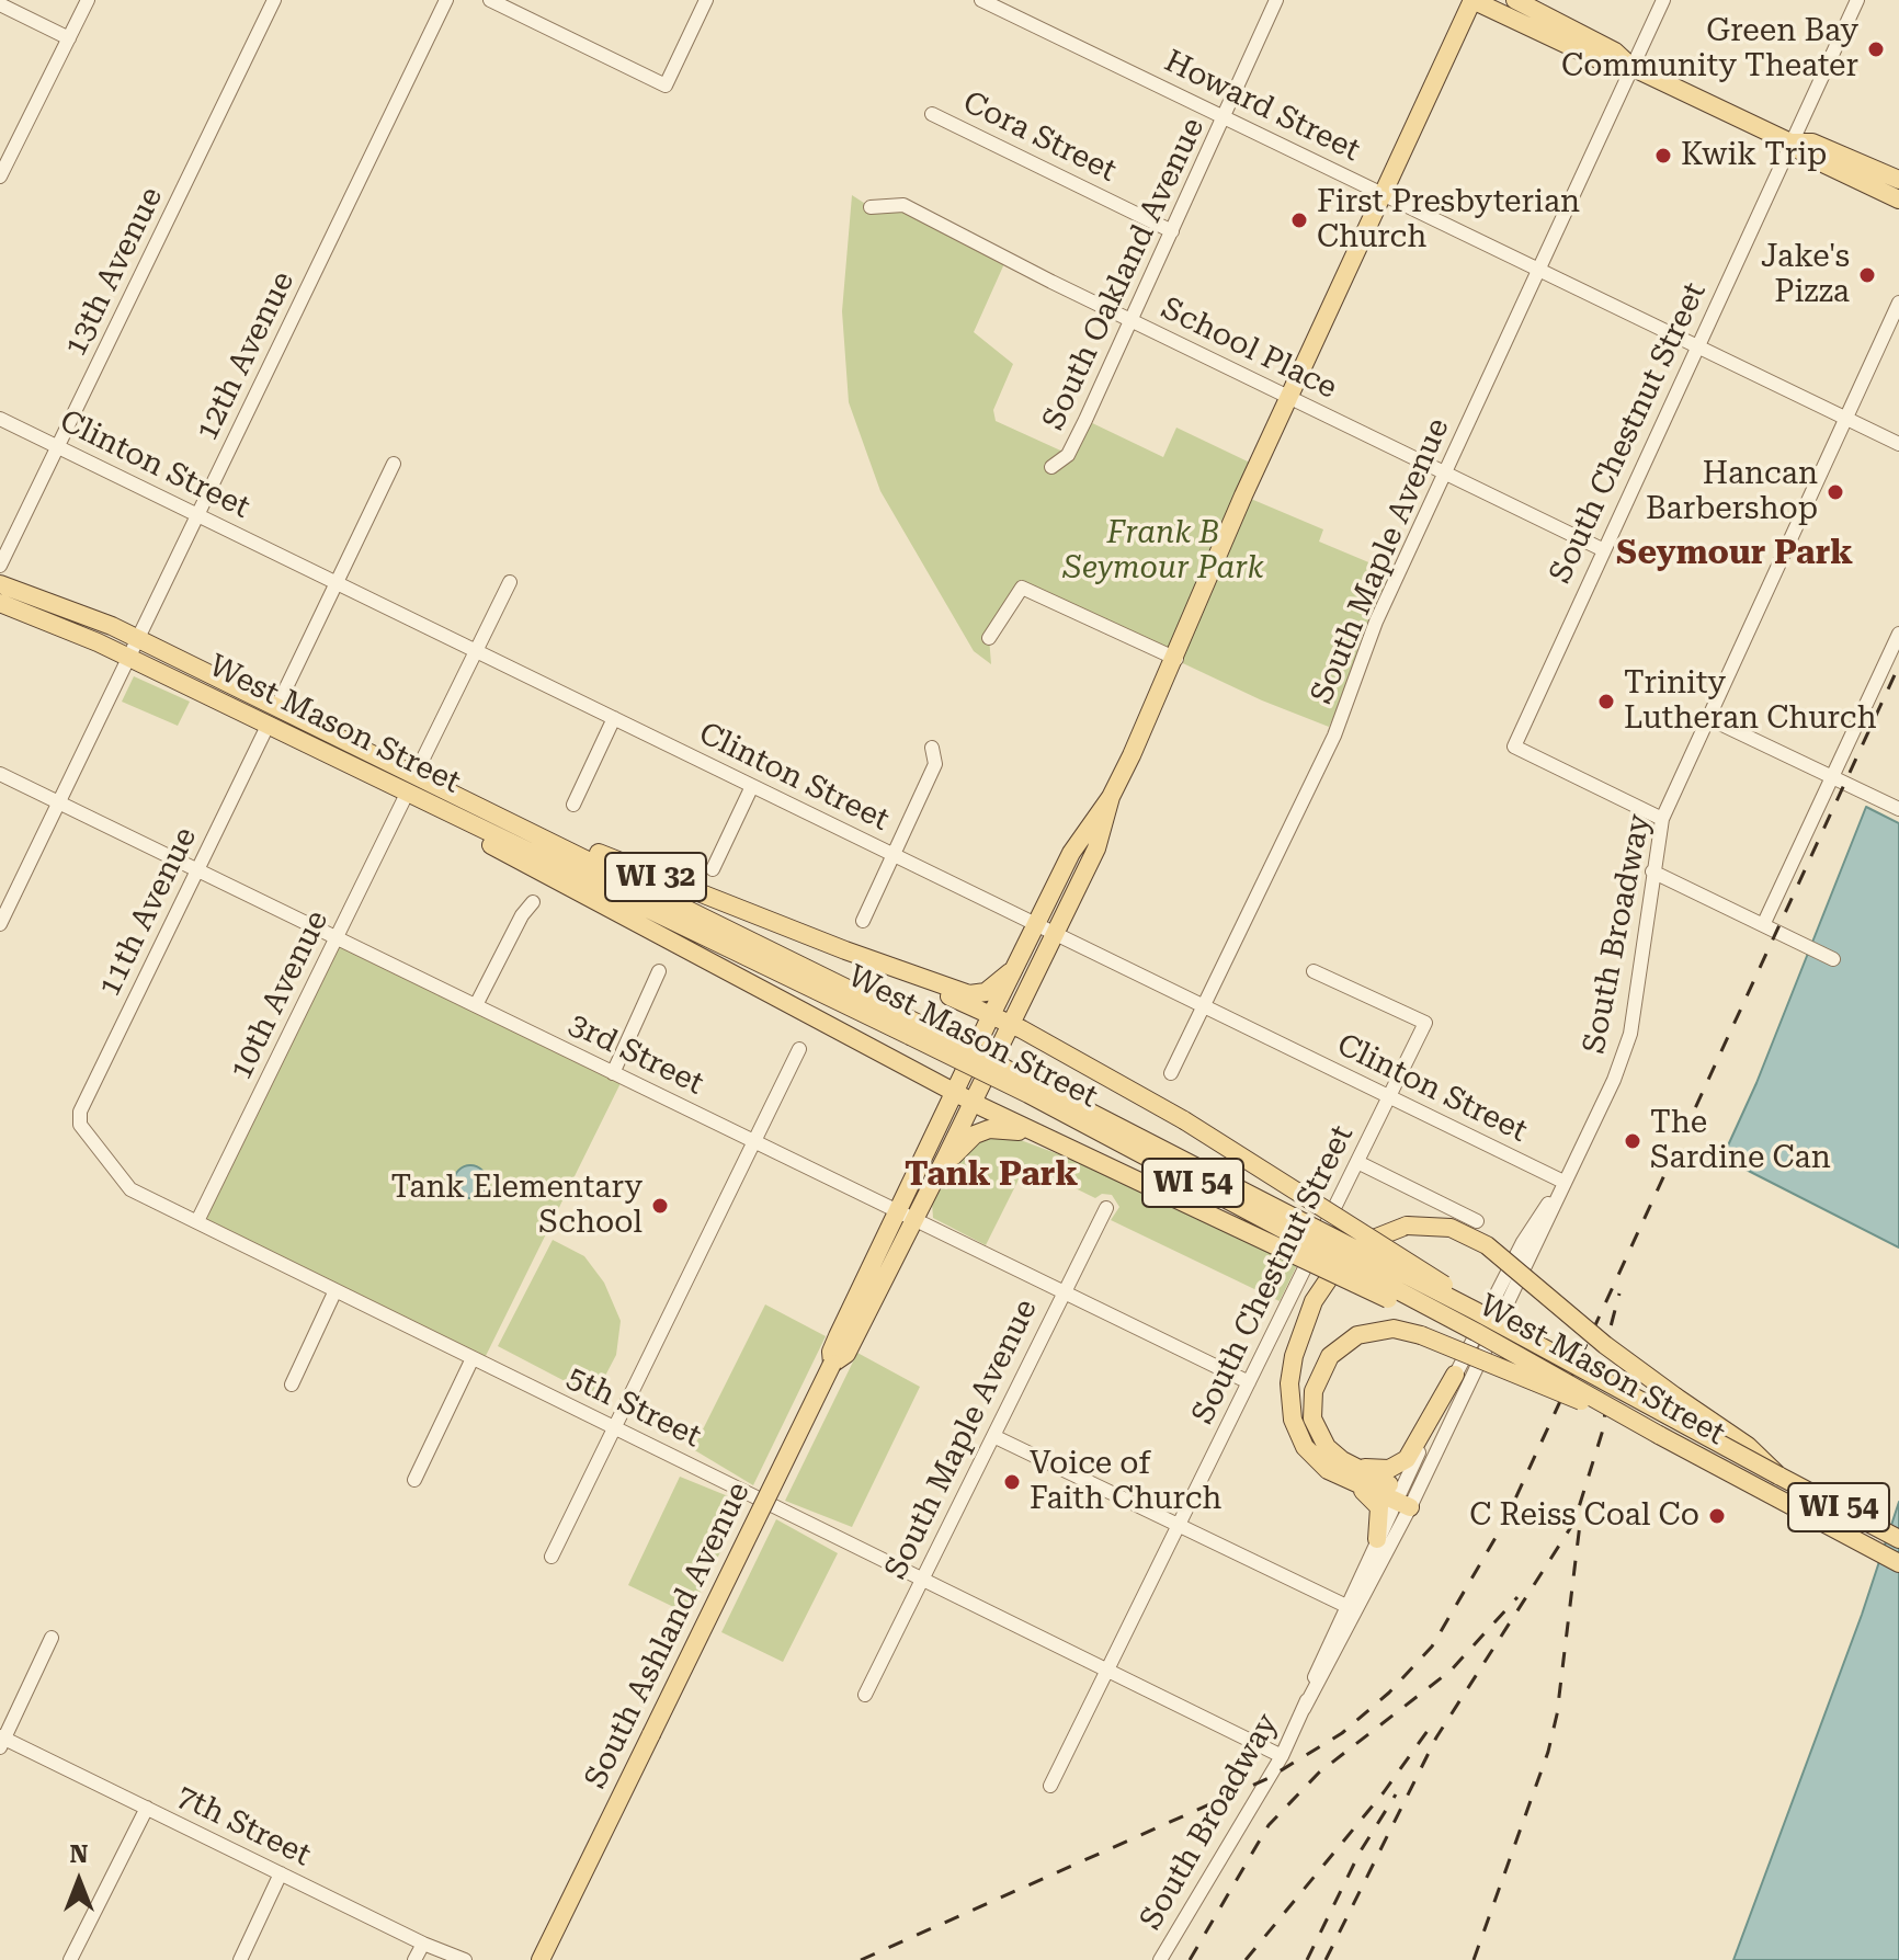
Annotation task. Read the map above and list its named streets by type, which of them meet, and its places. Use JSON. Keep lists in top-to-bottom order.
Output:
{
  "streets": {
    "main road": [
      "West Mason Street",
      "WI 32",
      "WI 54",
      "South Ashland Avenue"
    ],
    "street": [
      "Howard Street",
      "Cora Street",
      "13th Avenue",
      "South Oakland Avenue",
      "School Place",
      "12th Avenue",
      "South Chestnut Street",
      "Clinton Street",
      "South Maple Avenue",
      "11th Avenue",
      "South Broadway",
      "10th Avenue",
      "3rd Street",
      "5th Street",
      "7th Street"
    ]
  },
  "crossings": [
    ["Howard Street", "South Oakland Avenue"],
    ["Howard Street", "South Chestnut Street"],
    ["Howard Street", "South Maple Avenue"],
    ["Howard Street", "South Broadway"],
    ["Howard Street", "South Ashland Avenue"],
    ["Cora Street", "South Oakland Avenue"],
    ["13th Avenue", "Clinton Street"],
    ["South Oakland Avenue", "School Place"],
    ["School Place", "South Chestnut Street"],
    ["School Place", "South Maple Avenue"],
    ["School Place", "South Ashland Avenue"],
    ["12th Avenue", "Clinton Street"],
    ["12th Avenue", "West Mason Street"],
    ["12th Avenue", "3rd Street"],
    ["South Chestnut Street", "Clinton Street"],
    ["South Chestnut Street", "South Broadway"],
    ["South Chestnut Street", "3rd Street"],
    ["South Chestnut Street", "5th Street"],
    ["Clinton Street", "South Maple Avenue"],
    ["Clinton Street", "11th Avenue"],
    ["Clinton Street", "South Broadway"],
    ["Clinton Street", "10th Avenue"],
    ["Clinton Street", "South Ashland Avenue"],
    ["South Maple Avenue", "3rd Street"],
    ["South Maple Avenue", "5th Street"],
    ["West Mason Street", "WI 32"],
    ["West Mason Street", "11th Avenue"],
    ["West Mason Street", "10th Avenue"],
    ["WI 32", "10th Avenue"],
    ["WI 32", "South Ashland Avenue"],
    ["11th Avenue", "3rd Street"],
    ["11th Avenue", "5th Street"],
    ["South Broadway", "5th Street"],
    ["10th Avenue", "3rd Street"],
    ["10th Avenue", "5th Street"],
    ["3rd Street", "South Ashland Avenue"]
  ],
  "districts": ["Seymour Park", "Tank Park"],
  "parks": ["Frank B Seymour Park"],
  "places": [
    "Green Bay Community Theater",
    "Kwik Trip",
    "First Presbyterian Church",
    "Jake's Pizza",
    "Hancan Barbershop",
    "Trinity Lutheran Church",
    "The Sardine Can",
    "Tank Elementary School",
    "Voice of Faith Church",
    "C Reiss Coal Co"
  ],
  "north": "top"
}
